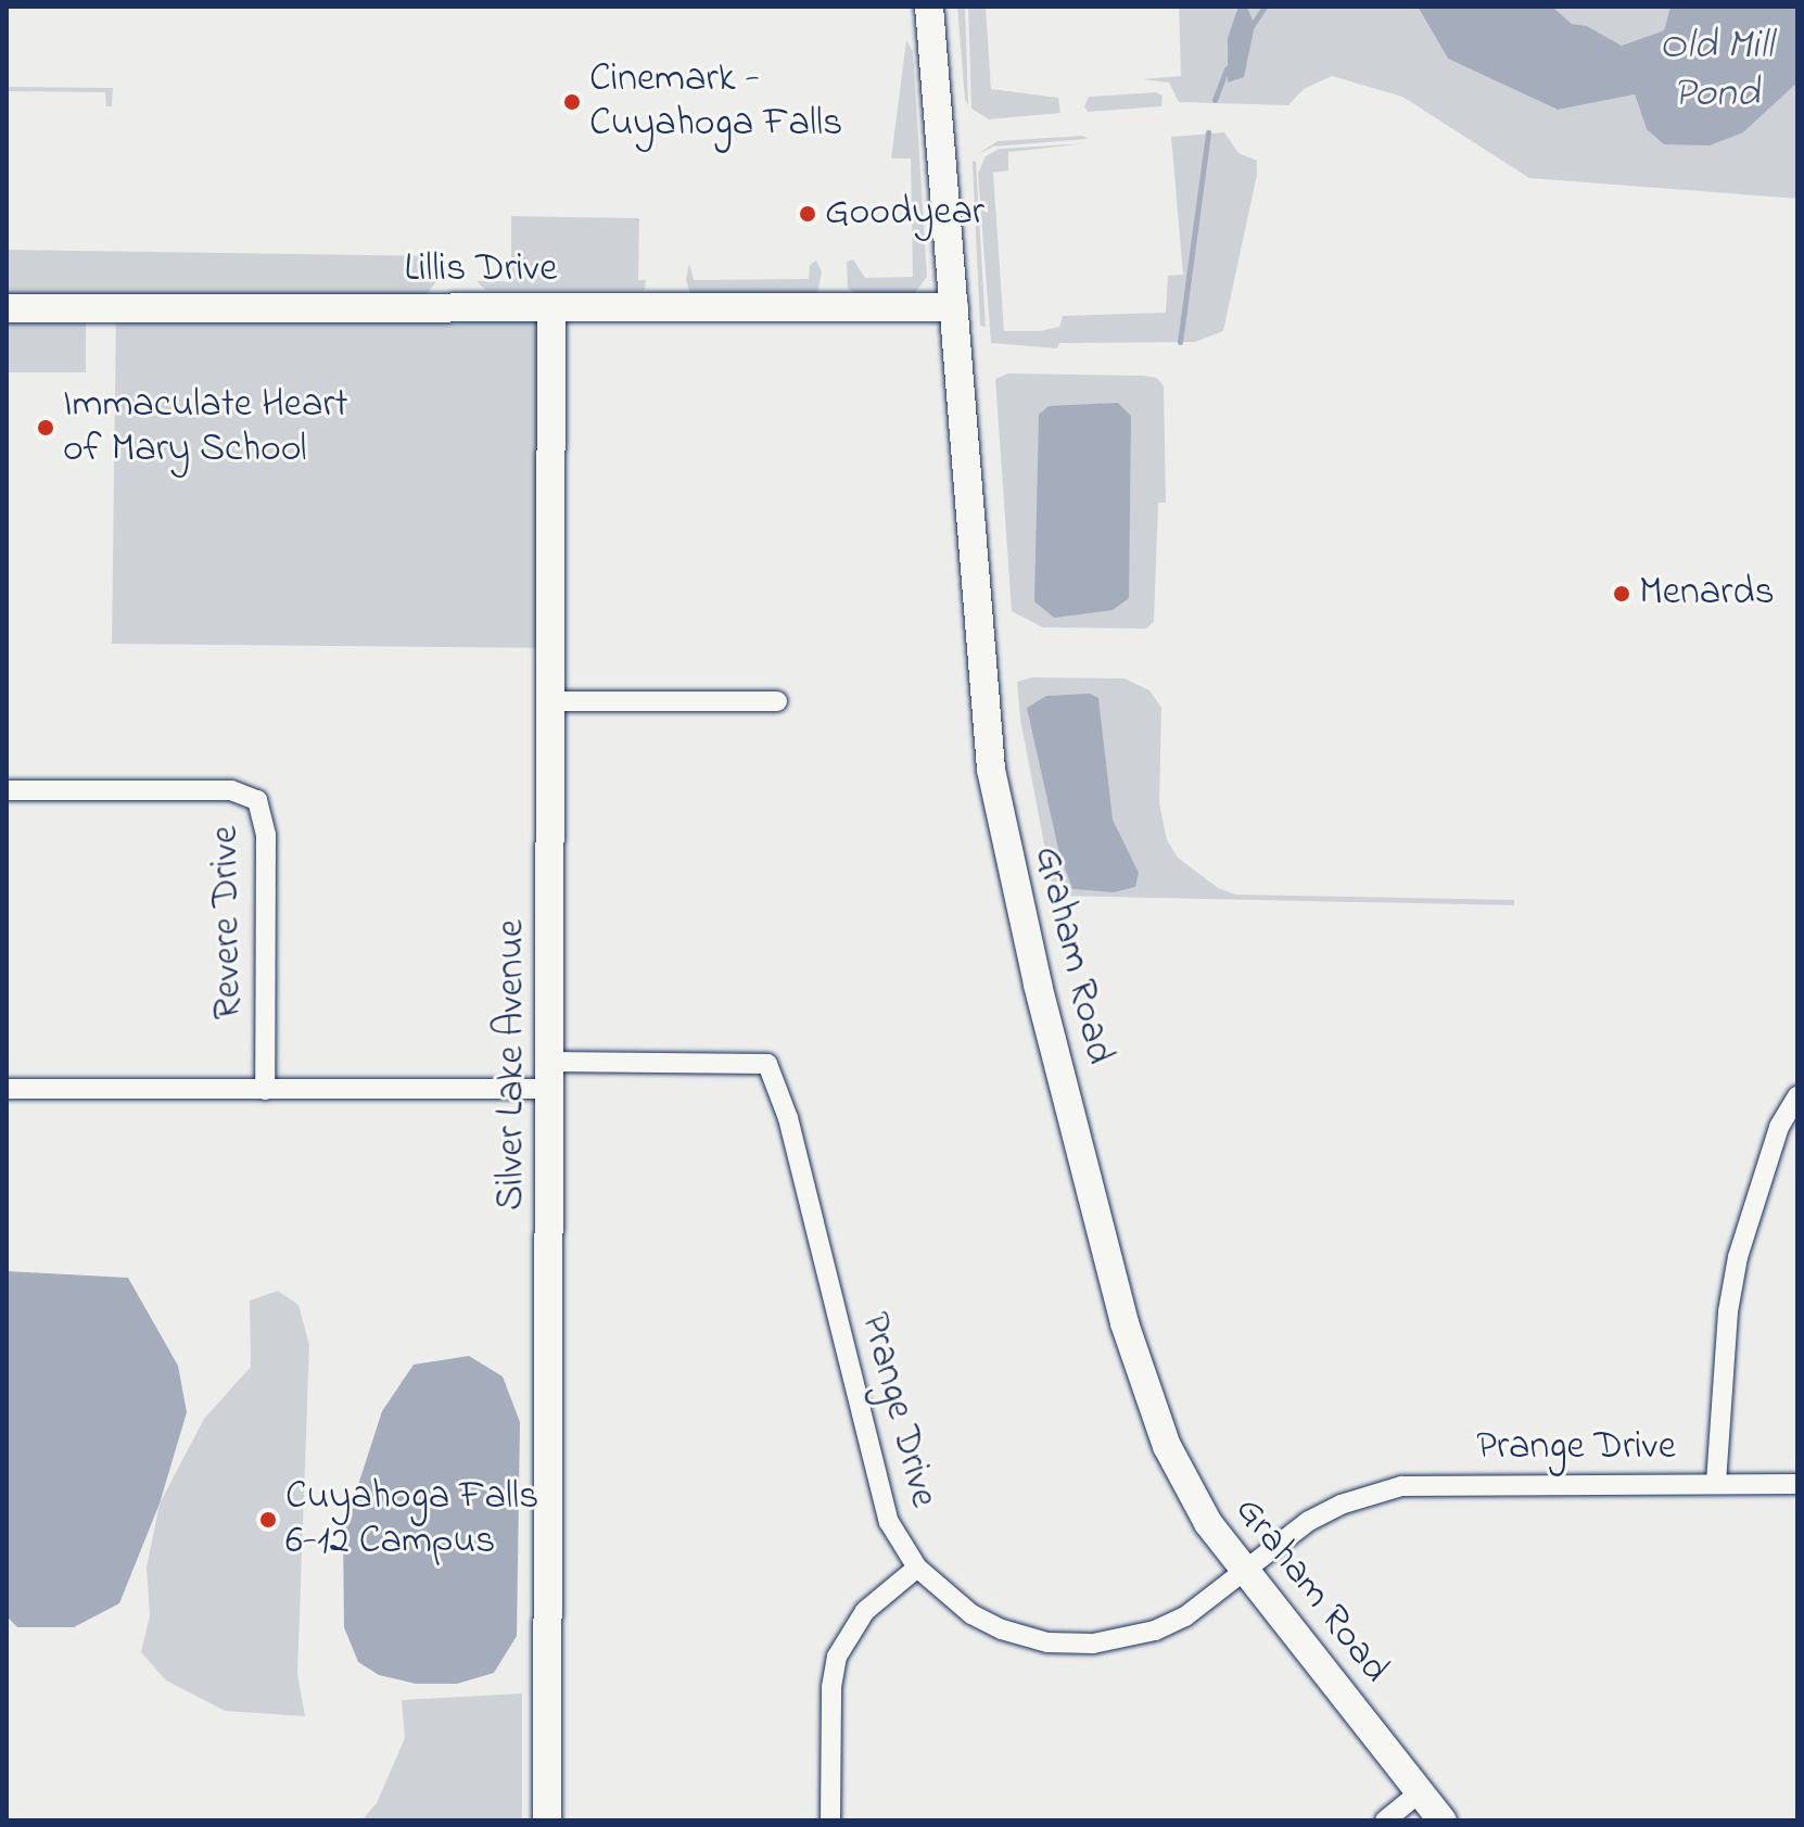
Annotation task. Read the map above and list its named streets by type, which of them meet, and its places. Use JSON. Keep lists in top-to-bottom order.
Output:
{
  "streets": {
    "street": [
      "Lillis Drive",
      "Revere Drive",
      "Graham Road",
      "Silver Lake Avenue",
      "Prange Drive"
    ]
  },
  "crossings": [
    ["Lillis Drive", "Graham Road"],
    ["Lillis Drive", "Silver Lake Avenue"],
    ["Graham Road", "Prange Drive"],
    ["Silver Lake Avenue", "Prange Drive"]
  ],
  "water": ["Old Mill Pond"],
  "places": [
    "Cinemark - Cuyahoga Falls",
    "Goodyear",
    "Immaculate Heart of Mary School",
    "Menards",
    "Cuyahoga Falls 6-12 Campus"
  ]
}
